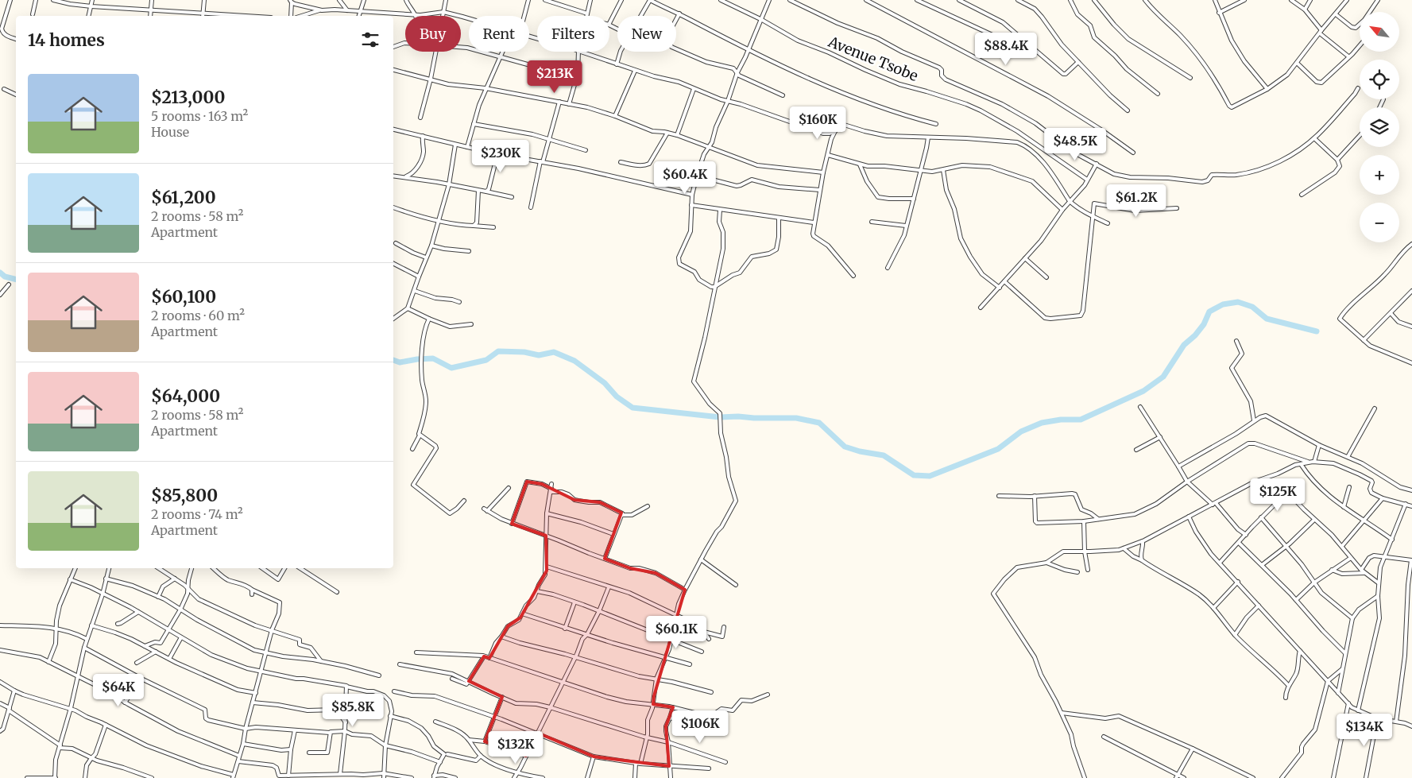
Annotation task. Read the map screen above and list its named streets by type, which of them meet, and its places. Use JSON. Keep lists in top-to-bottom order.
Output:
{
  "streets": {
    "street": ["Avenue Tsobe"]
  },
  "north": "top left",
  "page": {
    "map_buttons": ["+", "−"],
    "chip": [
      "Buy",
      "Rent",
      "Filters",
      "New"
    ],
    "heading": "14 homes",
    "price": [
      "$88.4K",
      "$213K",
      "$160K",
      "$48.5K",
      "$230K",
      "$60.4K",
      "$61.2K",
      "$125K",
      "$60.1K",
      "$64K",
      "$85.8K",
      "$106K",
      "$134K",
      "$132K"
    ],
    "list": [
      {
        "name": "$213,000",
        "note": "5 rooms · 163 m² · House"
      },
      {
        "name": "$61,200",
        "note": "2 rooms · 58 m² · Apartment"
      },
      {
        "name": "$60,100",
        "note": "2 rooms · 60 m² · Apartment"
      },
      {
        "name": "$64,000",
        "note": "2 rooms · 58 m² · Apartment"
      },
      {
        "name": "$85,800",
        "note": "2 rooms · 74 m² · Apartment"
      }
    ]
  }
}
